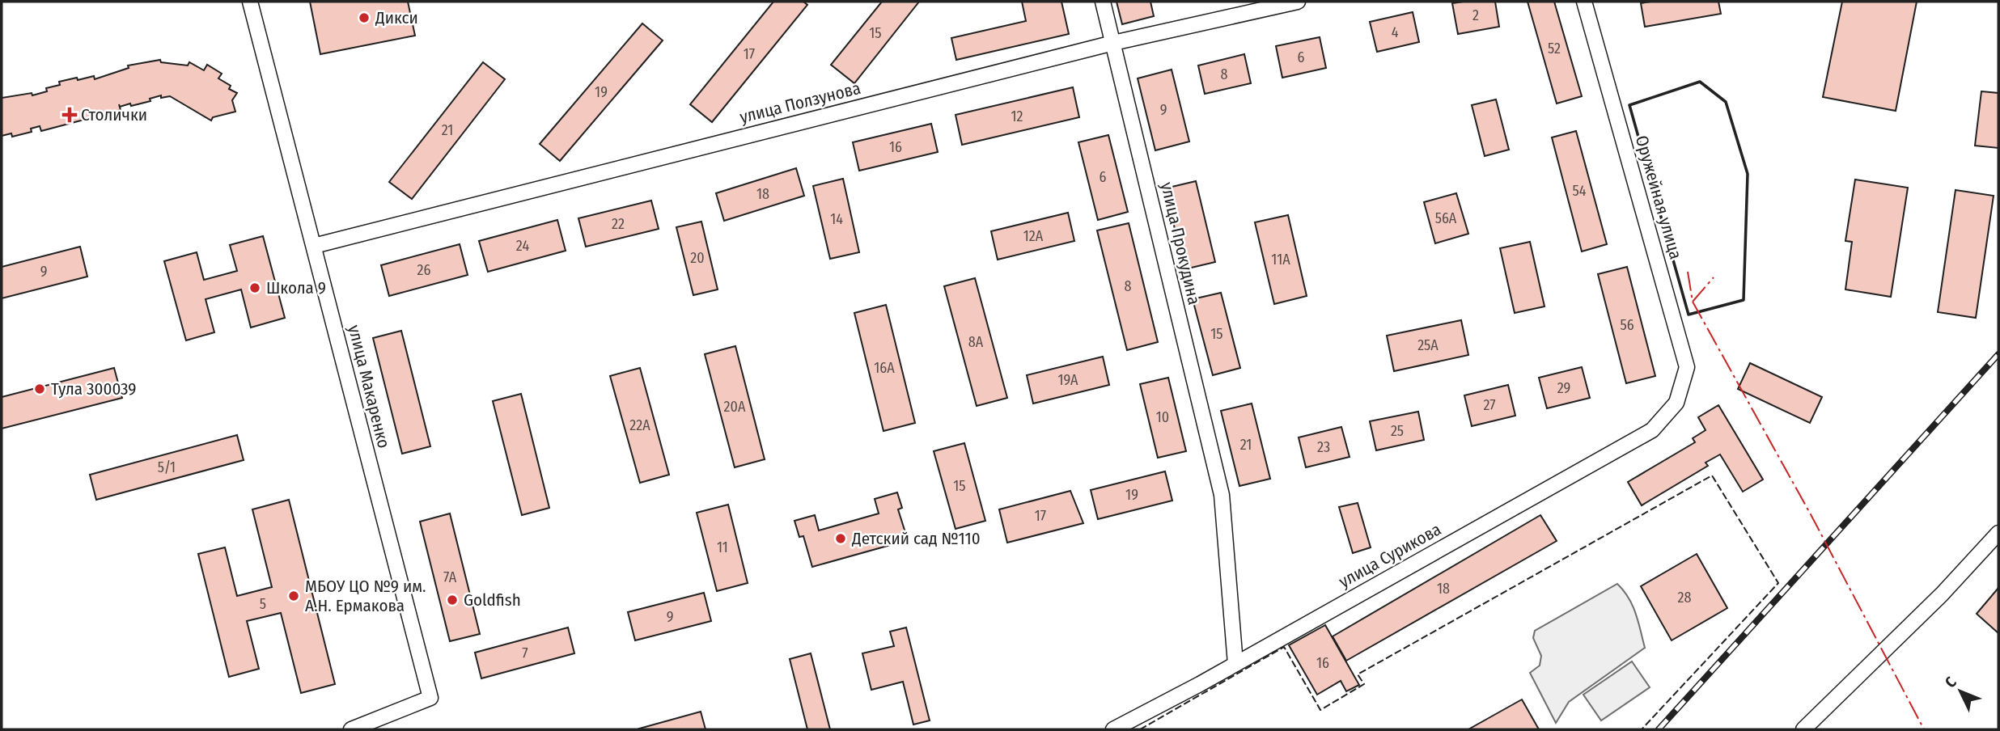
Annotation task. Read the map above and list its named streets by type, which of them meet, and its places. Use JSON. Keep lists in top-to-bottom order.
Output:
{
  "streets": {
    "street": [
      "улица Ползунова",
      "Оружейная улица",
      "улица Прокудина",
      "улица Макаренко",
      "улица Сурикова"
    ]
  },
  "crossings": [
    ["улица Ползунова", "улица Прокудина"],
    ["улица Ползунова", "улица Макаренко"],
    ["Оружейная улица", "улица Сурикова"],
    ["улица Прокудина", "улица Сурикова"]
  ],
  "places": {
    "other": [
      "Дикси",
      "Школа 9",
      "Тула 300039",
      "Детский сад №110",
      "МБОУ ЦО №9 им. А.Н. Ермакова",
      "Goldfish"
    ],
    "health": ["Столички"]
  },
  "house_numbers": [
    "2",
    "4",
    "15",
    "52",
    "17",
    "6",
    "8",
    "19",
    "9",
    "12",
    "21",
    "16",
    "6",
    "54",
    "18",
    "56А",
    "14",
    "22",
    "12А",
    "24",
    "20",
    "11А",
    "26",
    "9",
    "8",
    "56",
    "15",
    "8А",
    "25А",
    "16А",
    "19А",
    "29",
    "27",
    "20А",
    "10",
    "22А",
    "25",
    "21",
    "23",
    "5/1",
    "15",
    "19",
    "17",
    "11",
    "7А",
    "18",
    "28",
    "5",
    "9",
    "7",
    "16"
  ],
  "north": "top left"
}
